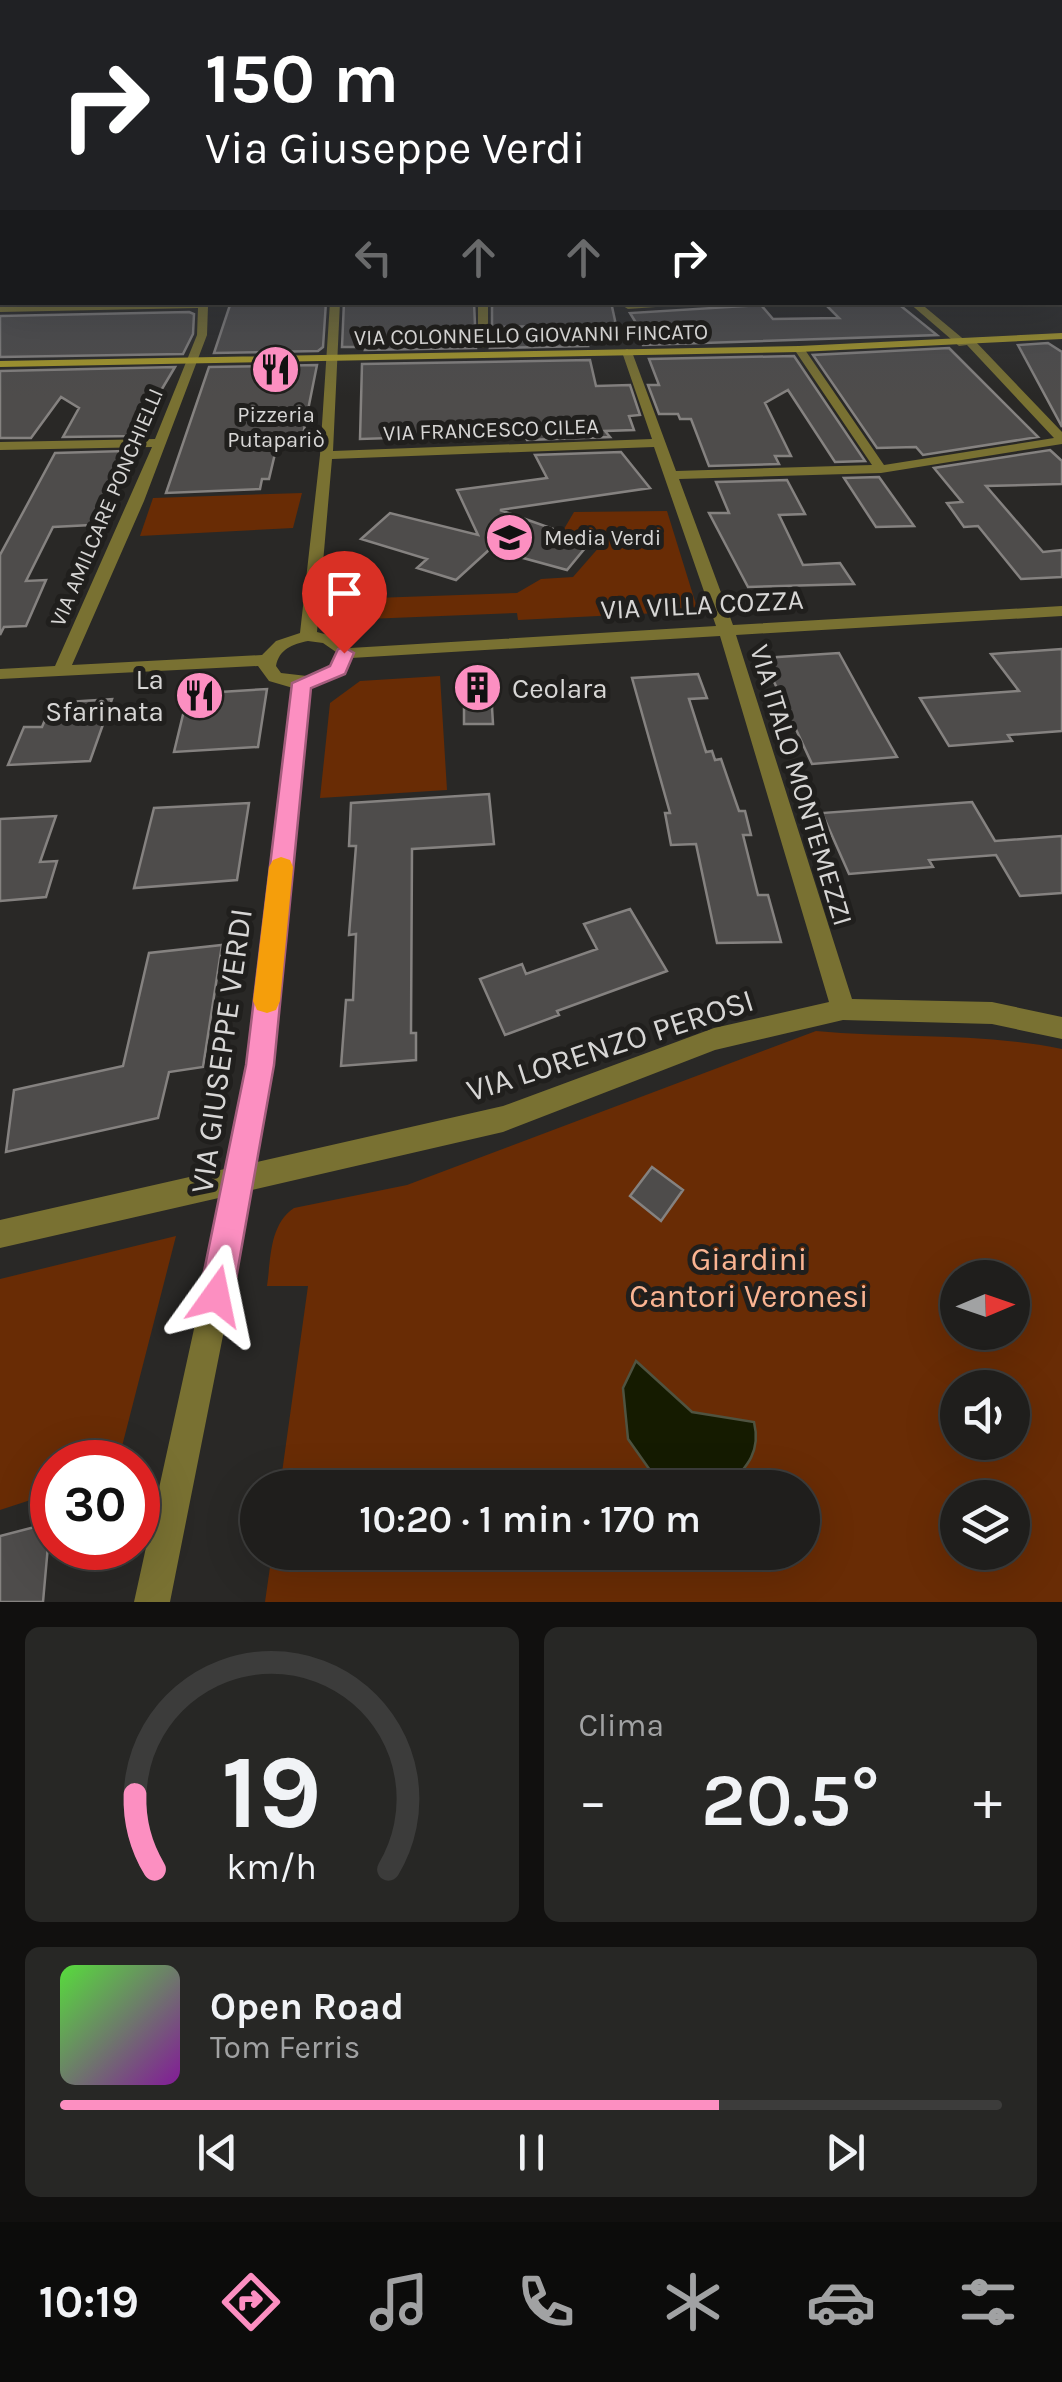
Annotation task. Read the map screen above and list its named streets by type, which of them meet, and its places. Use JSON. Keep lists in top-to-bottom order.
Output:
{
  "streets": {
    "main road": ["VIA COLONNELLO GIOVANNI FINCATO"],
    "street": [
      "VIA FRANCESCO CILEA",
      "VIA AMILCARE PONCHIELLI",
      "VIA VILLA COZZA",
      "VIA ITALO MONTEMEZZI",
      "VIA LORENZO PEROSI",
      "VIA GIUSEPPE VERDI"
    ]
  },
  "crossings": [
    ["VIA COLONNELLO GIOVANNI FINCATO", "VIA AMILCARE PONCHIELLI"],
    ["VIA COLONNELLO GIOVANNI FINCATO", "VIA ITALO MONTEMEZZI"],
    ["VIA FRANCESCO CILEA", "VIA ITALO MONTEMEZZI"],
    ["VIA VILLA COZZA", "VIA ITALO MONTEMEZZI"],
    ["VIA VILLA COZZA", "VIA GIUSEPPE VERDI"],
    ["VIA ITALO MONTEMEZZI", "VIA LORENZO PEROSI"],
    ["VIA LORENZO PEROSI", "VIA GIUSEPPE VERDI"]
  ],
  "parks": ["Giardini Cantori Veronesi"],
  "places": {
    "restaurant": ["Pizzeria Putapariò", "La Sfarinata"],
    "school or university": ["Media Verdi"],
    "building": ["Ceolara"]
  },
  "north": "right",
  "page": {
    "turn": ["150 m", "Via Giuseppe Verdi"],
    "limit": "30",
    "trip": "10:20 · 1 min · 170 m",
    "tile": "Clima",
    "heat": ["−", "20.5°", "+"],
    "song": ["Open Road", "Tom Ferris"],
    "tabs": "10:19",
    "gauge": ["19", "km/h"]
  }
}
